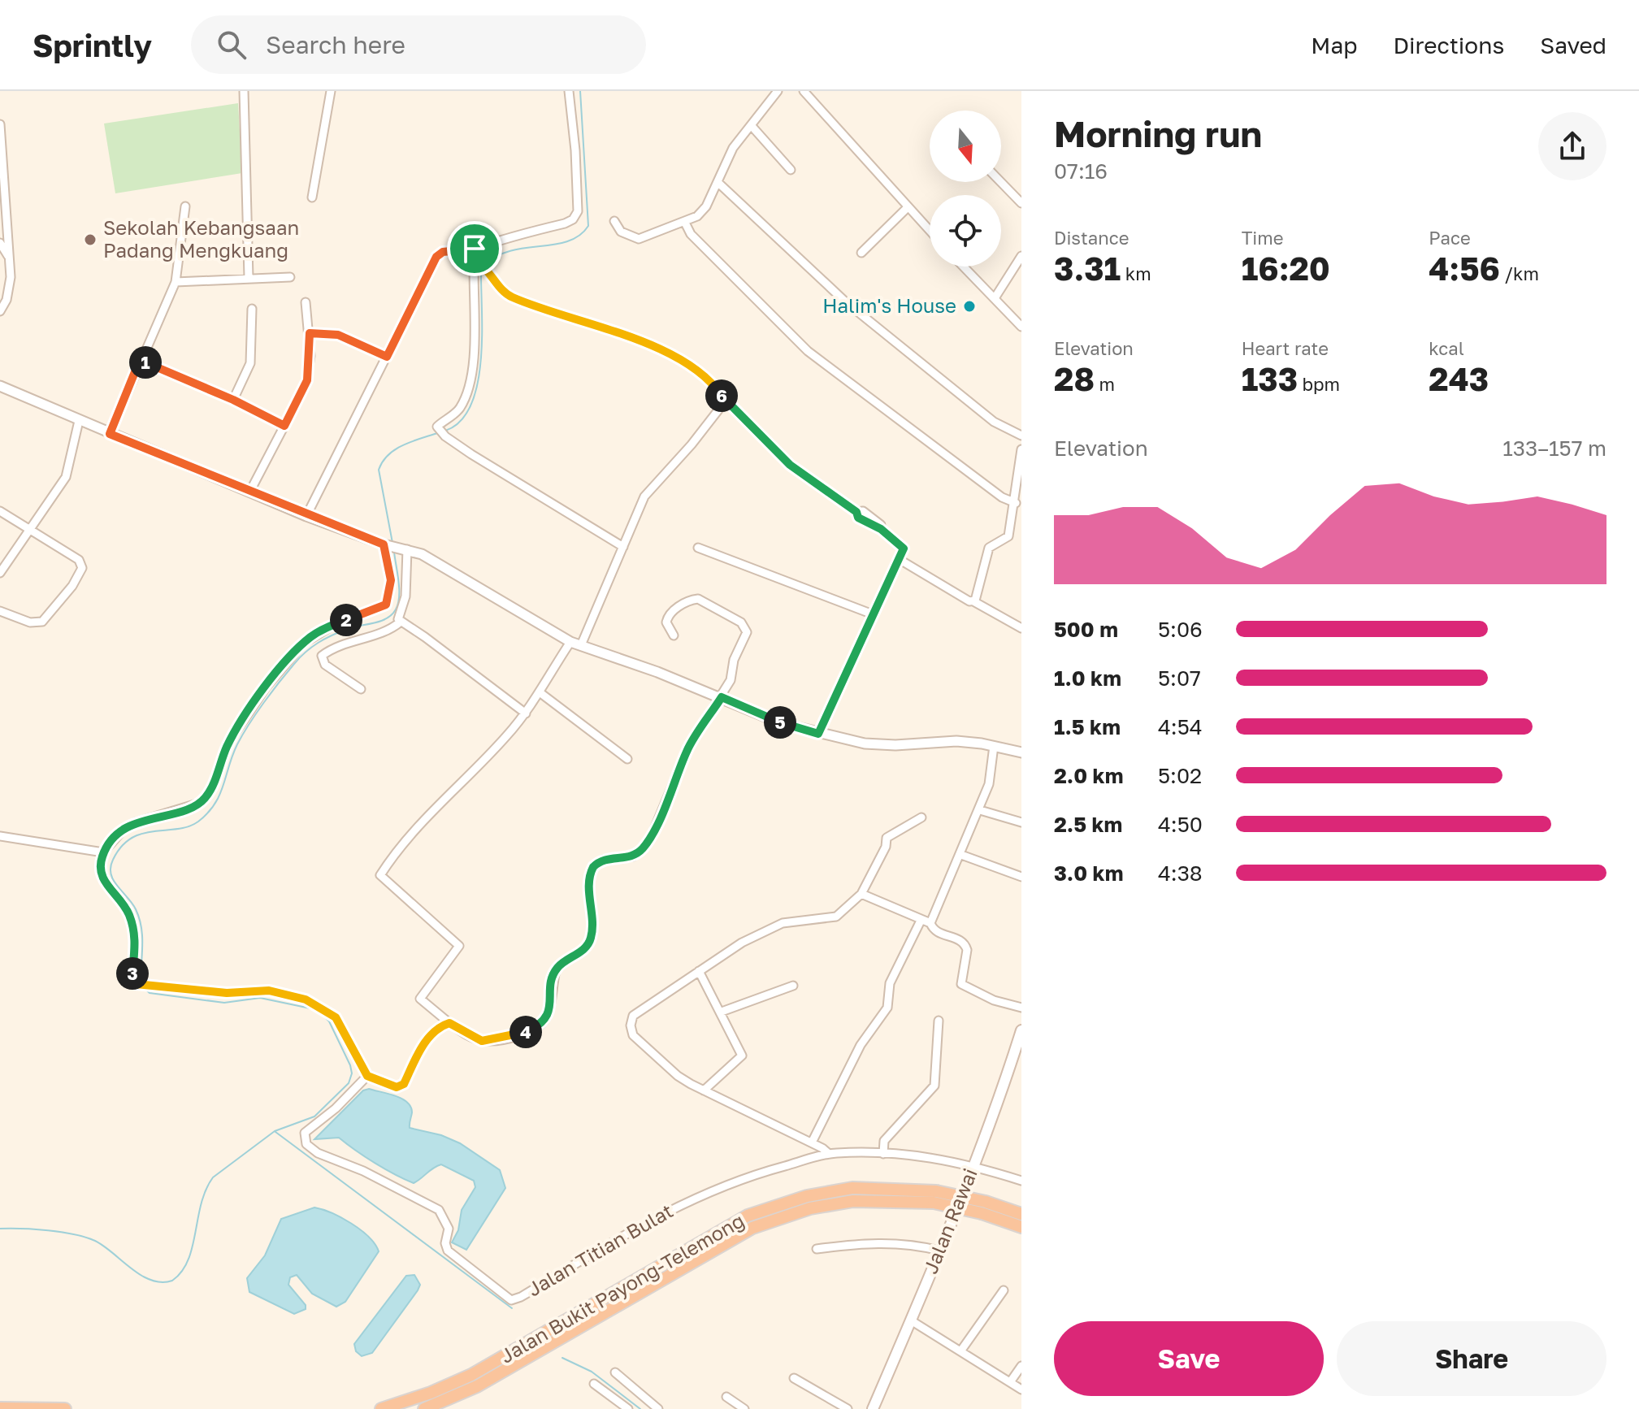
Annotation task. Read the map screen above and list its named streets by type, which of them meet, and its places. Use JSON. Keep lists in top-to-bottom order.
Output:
{
  "streets": {
    "highway": ["Jalan Bukit Payong-Telemong"],
    "main road": ["Jalan Rawai"],
    "street": ["Jalan Titian Bulat"]
  },
  "crossings": [
    ["Jalan Rawai", "Jalan Titian Bulat"]
  ],
  "places": ["Sekolah Kebangsaan Padang Mengkuang", "Halim's House"],
  "north": "bottom",
  "page": {
    "header": "Sprintly",
    "search": "Search here",
    "nav": ["Map", "Directions", "Saved"],
    "heading": ["Morning run", "07:16"],
    "stats": [
      ["Distance", "3.31 km"],
      ["Time", "16:20"],
      ["Pace", "4:56 /km"],
      ["Elevation", "28 m"],
      ["Heart rate", "133 bpm"],
      ["kcal", "243"]
    ],
    "pins": [
      "1",
      "6",
      "2",
      "5",
      "3",
      "4"
    ],
    "chart": ["Elevation", "133–157 m"],
    "list": [
      {
        "name": "500 m",
        "note": "5:06"
      },
      {
        "name": "1.0 km",
        "note": "5:07"
      },
      {
        "name": "1.5 km",
        "note": "4:54"
      },
      {
        "name": "2.0 km",
        "note": "5:02"
      },
      {
        "name": "2.5 km",
        "note": "4:50"
      },
      {
        "name": "3.0 km",
        "note": "4:38"
      }
    ],
    "buttons": ["Save", "Share"]
  }
}
